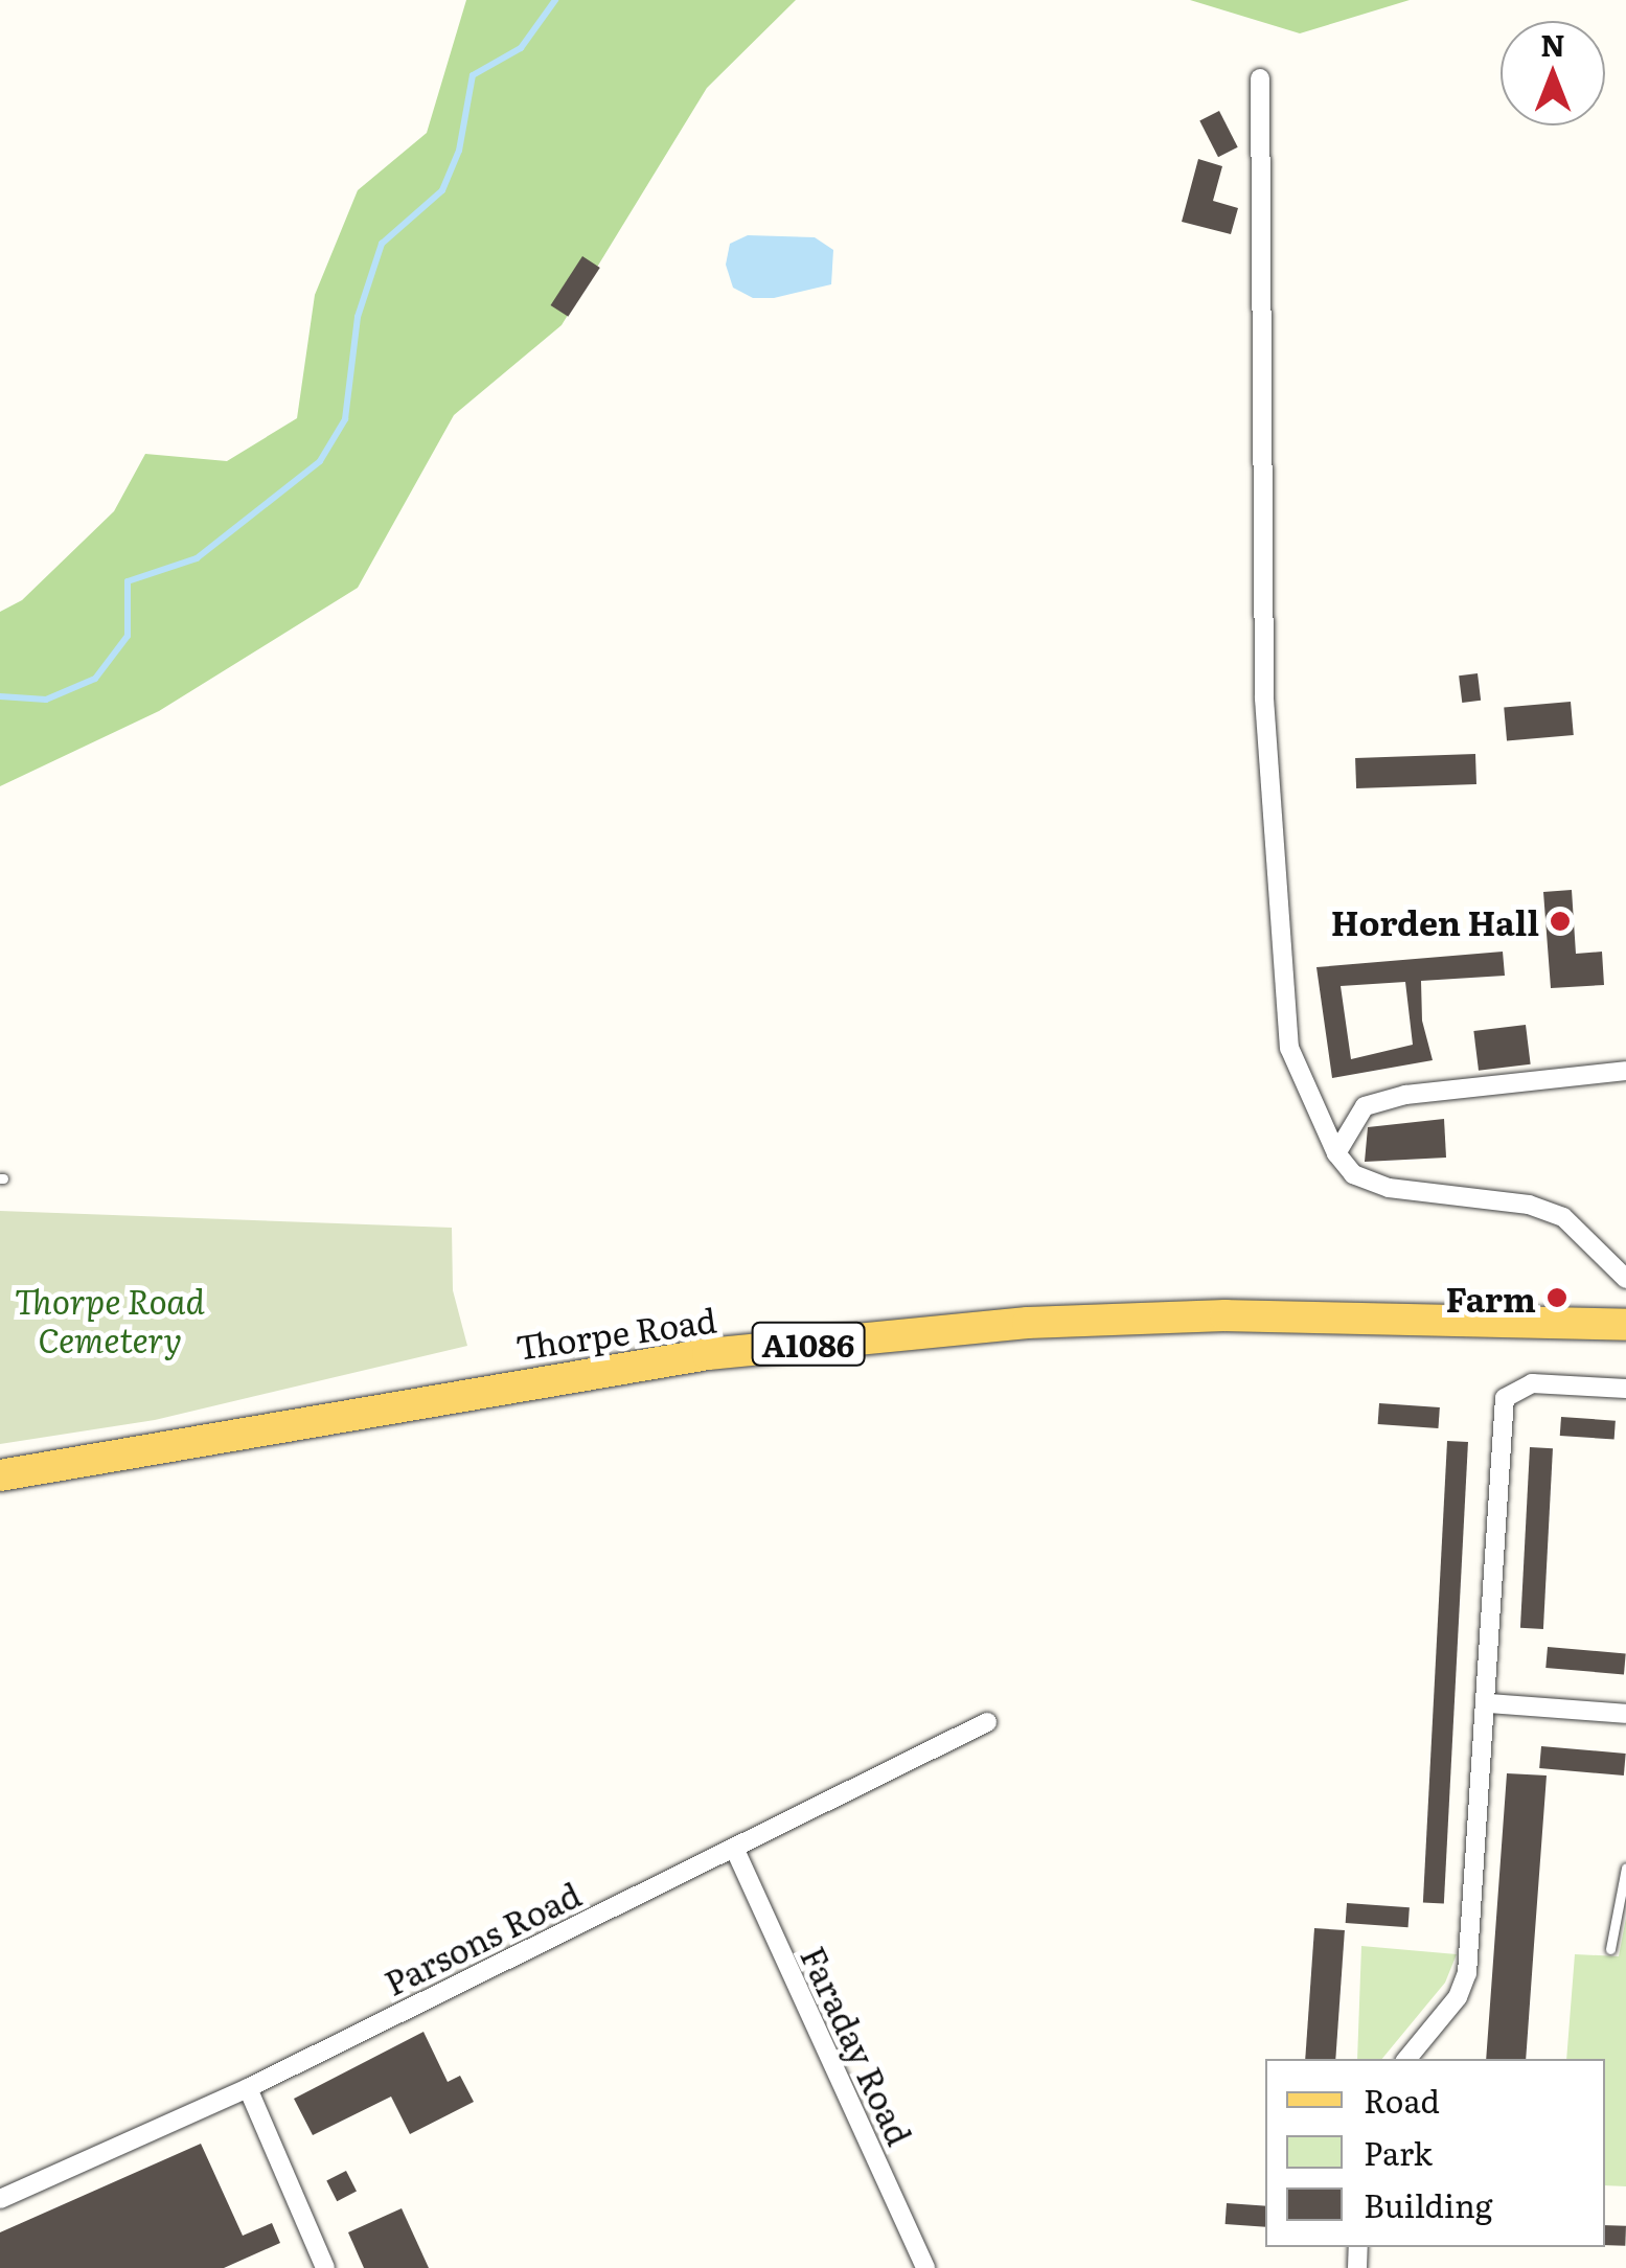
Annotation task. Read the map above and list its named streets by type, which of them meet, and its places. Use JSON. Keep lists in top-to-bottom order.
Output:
{
  "streets": {
    "main road": ["Thorpe Road", "A1086"],
    "street": ["Parsons Road", "Faraday Road"]
  },
  "crossings": [
    ["Parsons Road", "Faraday Road"]
  ],
  "parks": ["Thorpe Road Cemetery"],
  "places": ["Horden Hall", "Farm"],
  "legend": ["Road", "Park", "Building"],
  "north": "top"
}
